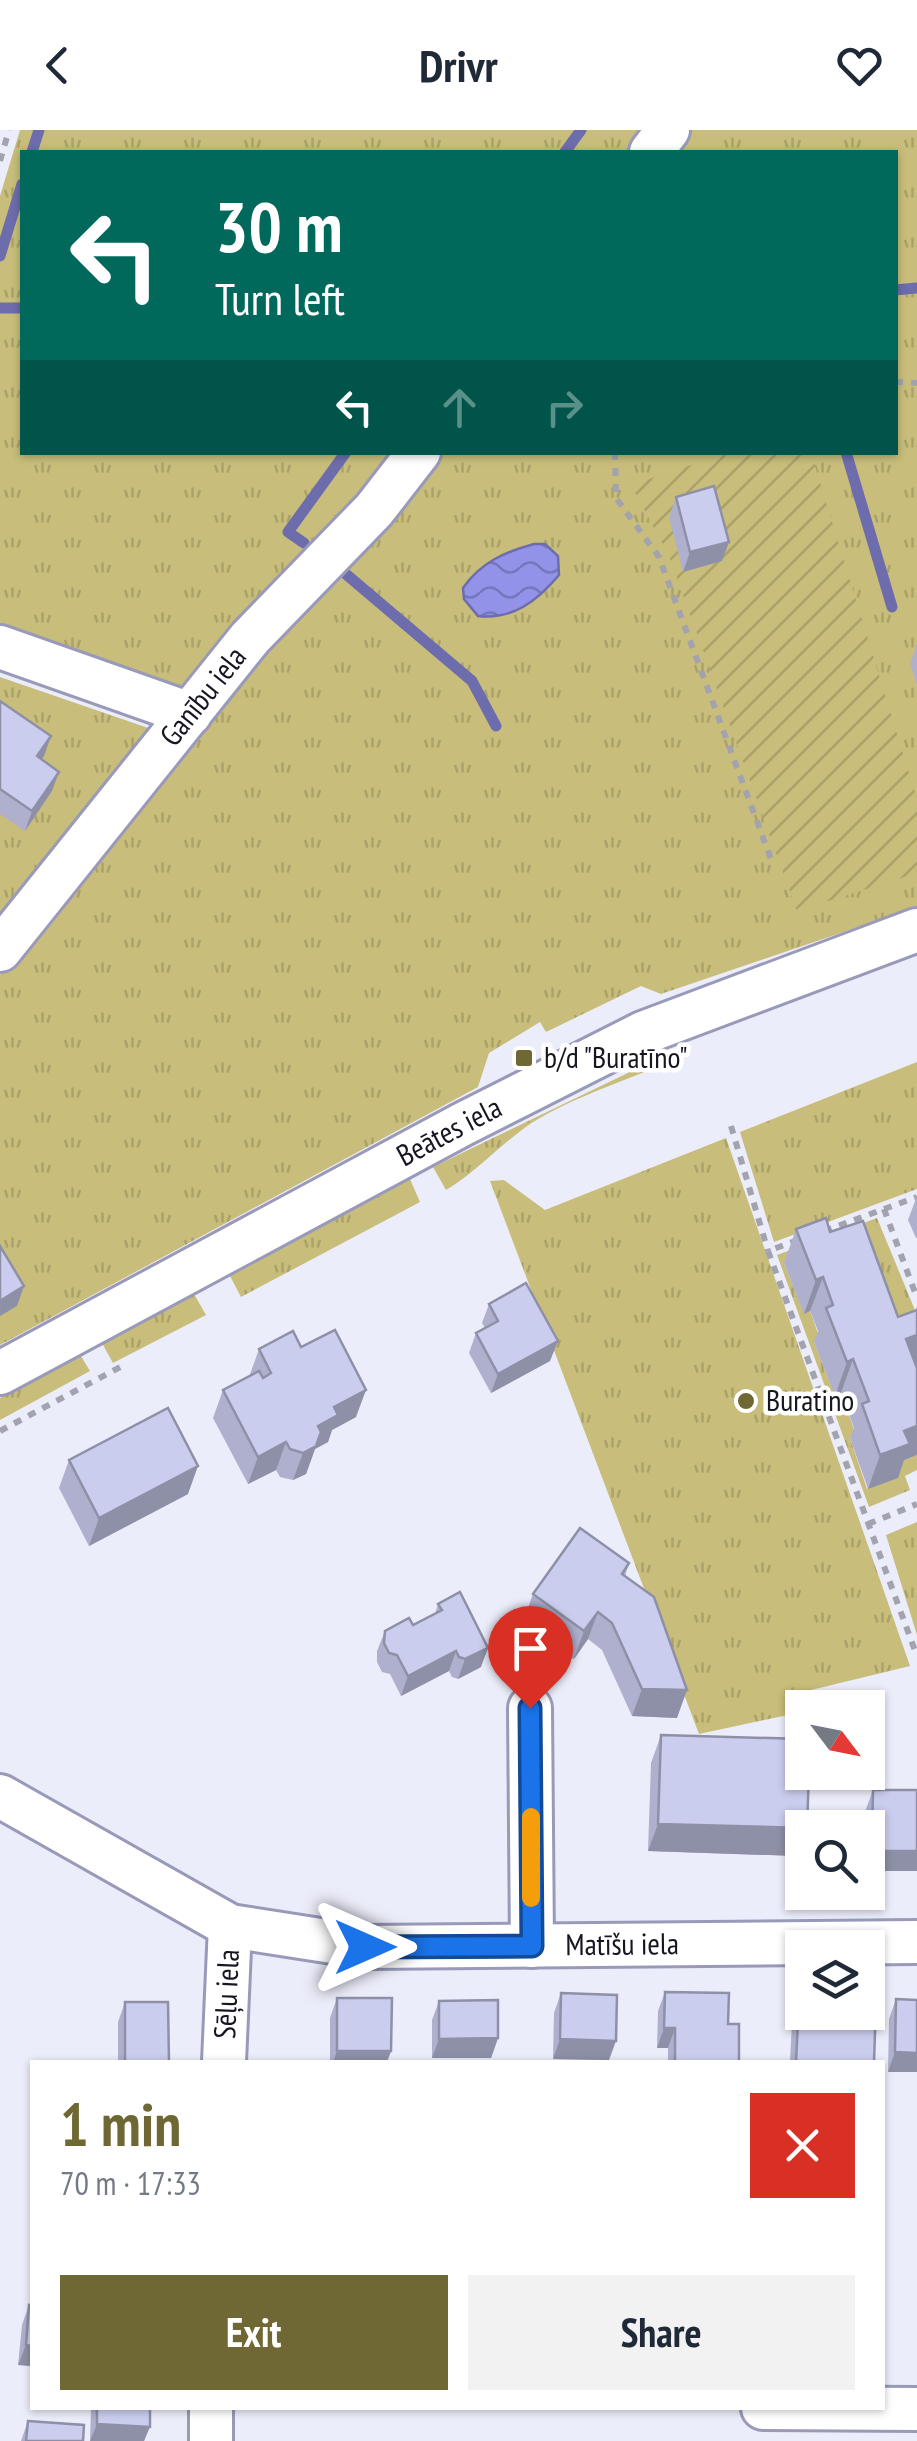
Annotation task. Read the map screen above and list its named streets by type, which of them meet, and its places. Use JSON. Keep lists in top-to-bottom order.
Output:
{
  "streets": {
    "street": [
      "Ganību iela",
      "Beātes iela",
      "Matīšu iela",
      "Sēļu iela"
    ]
  },
  "crossings": [
    ["Matīšu iela", "Sēļu iela"]
  ],
  "places": {
    "transit": ["b/d \"Buratīno\""],
    "other": ["Buratino"]
  },
  "north": "bottom right",
  "page": {
    "header": "Drivr",
    "turn": ["30 m", "Turn left"],
    "heading": ["1 min", "70 m · 17:33"],
    "buttons": ["Exit", "Share"]
  }
}
